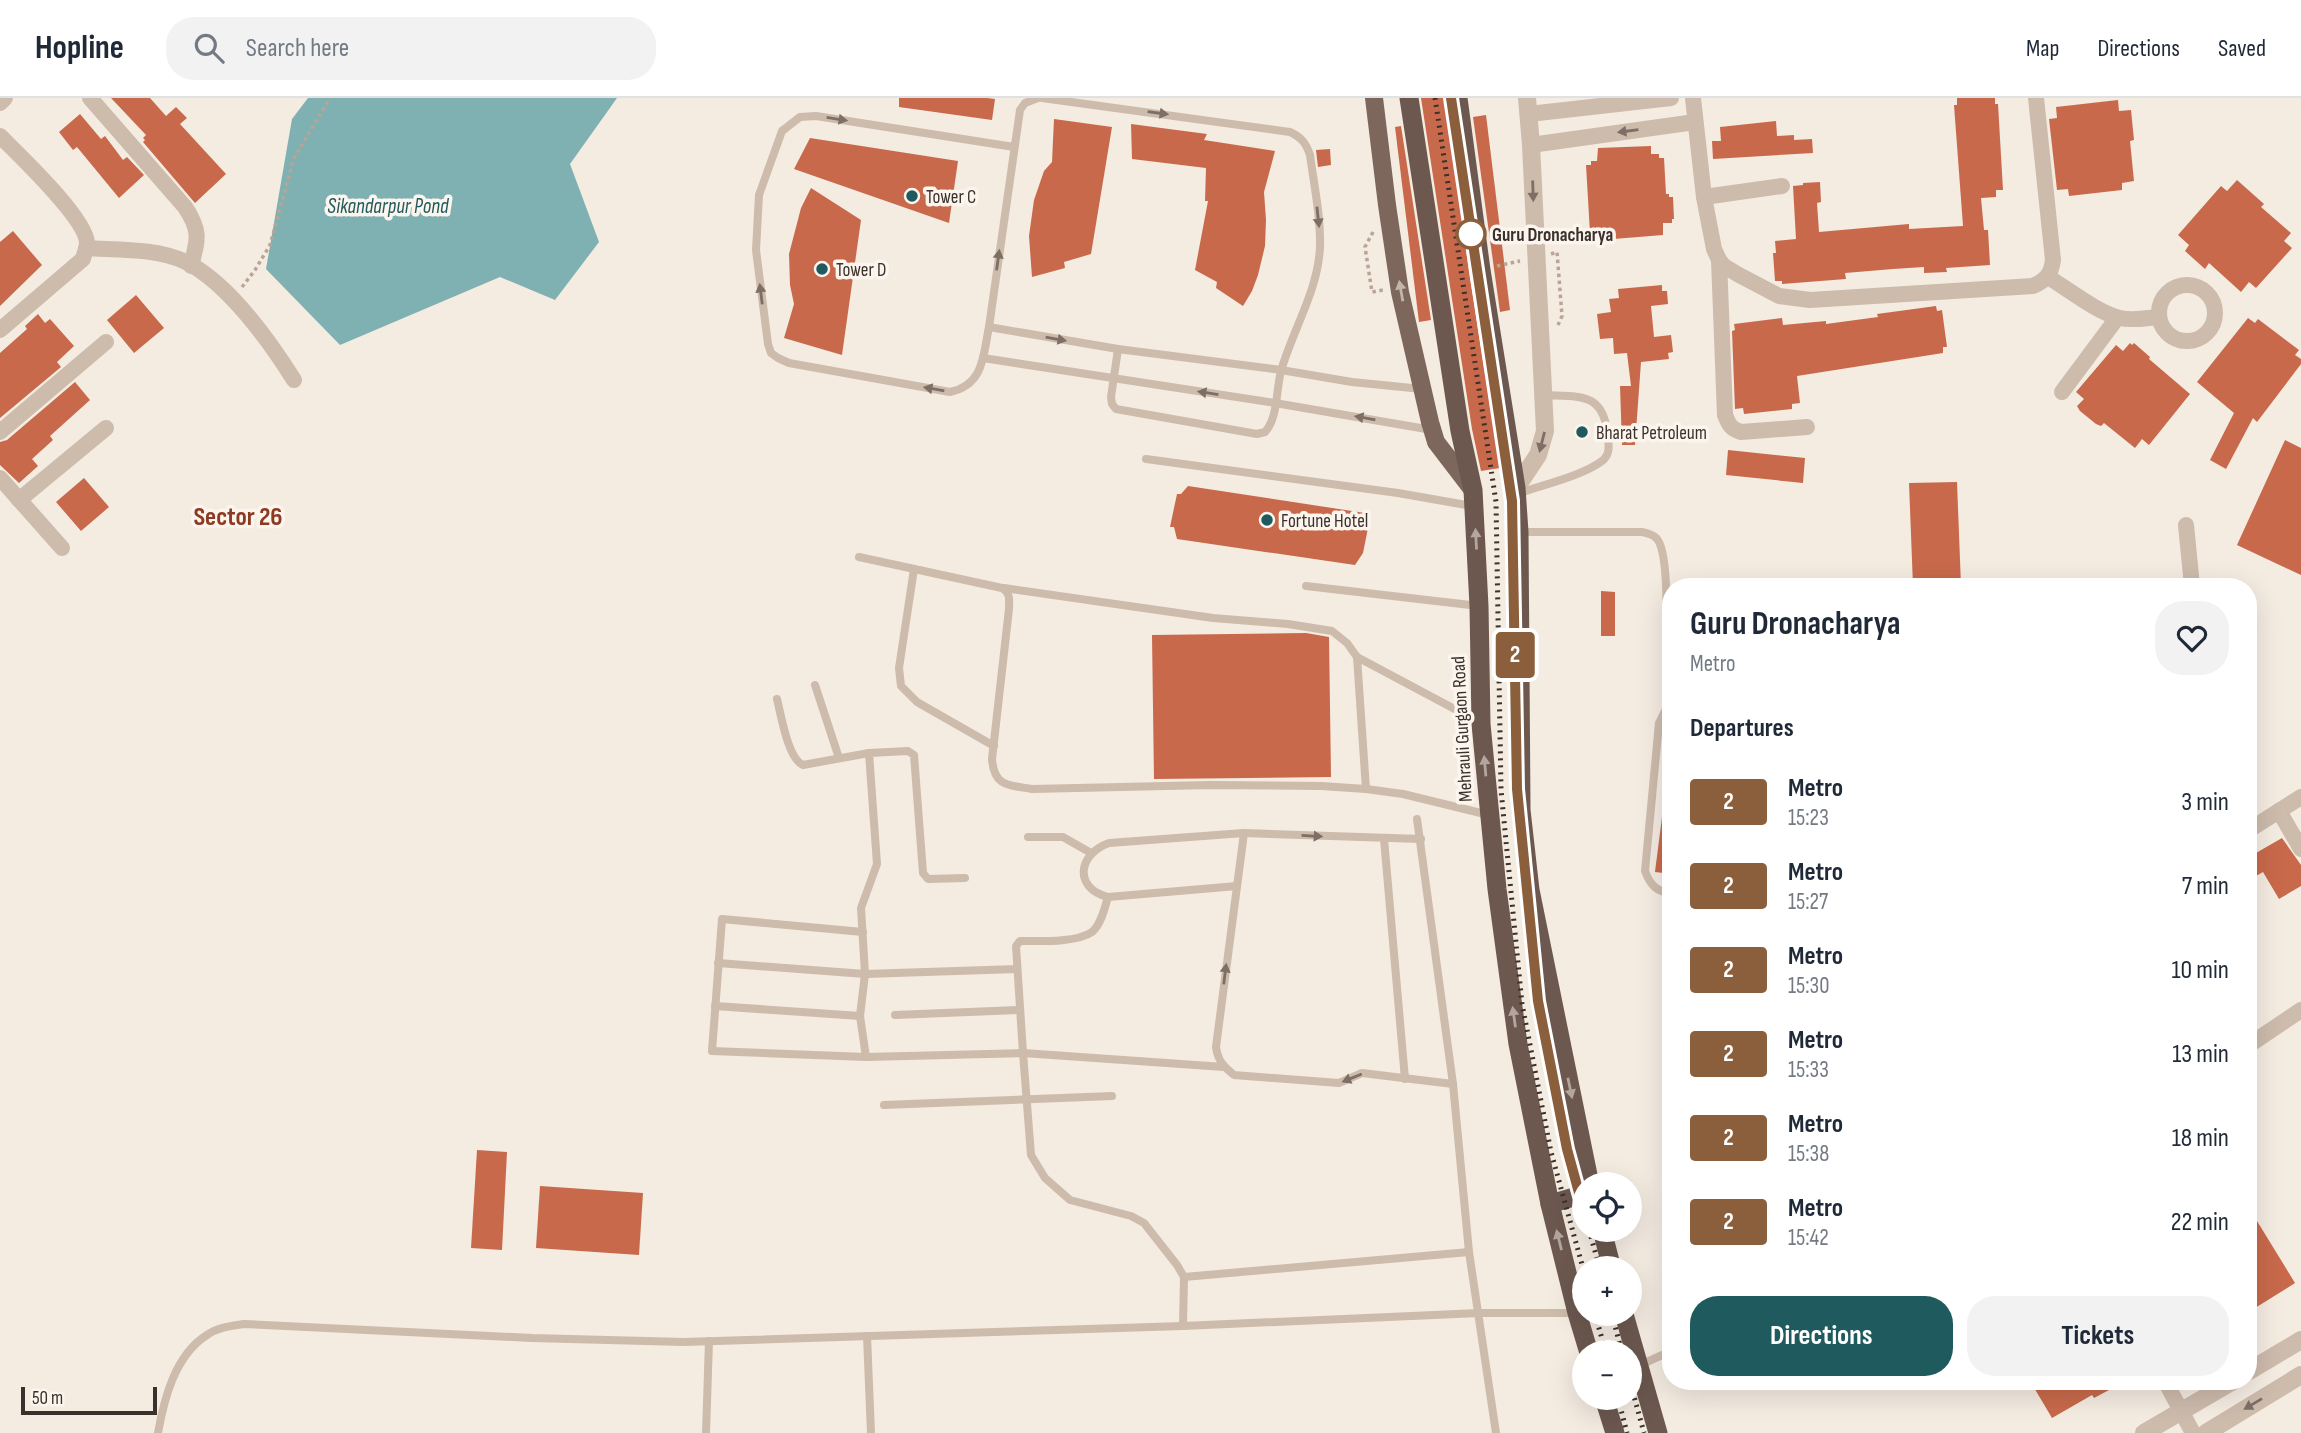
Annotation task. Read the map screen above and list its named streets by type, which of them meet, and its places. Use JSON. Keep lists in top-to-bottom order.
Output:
{
  "streets": {
    "highway": ["Mehrauli Gurgaon Road"]
  },
  "districts": ["Sector 26"],
  "water": ["Sikandarpur Pond"],
  "places": [
    "Tower C",
    "Guru Dronacharya",
    "Tower D",
    "Bharat Petroleum",
    "Fortune Hotel"
  ],
  "lines": ["metro line 2"],
  "scale_bar": "50 m",
  "page": {
    "header": "Hopline",
    "search": "Search here",
    "nav": ["Map", "Directions", "Saved"],
    "on_map": "2",
    "heading": [
      ["Guru Dronacharya", "Metro"],
      "Departures"
    ],
    "list": [
      {
        "mark": "2",
        "name": "Metro",
        "note": "15:23",
        "value": "3 min"
      },
      {
        "mark": "2",
        "name": "Metro",
        "note": "15:27",
        "value": "7 min"
      },
      {
        "mark": "2",
        "name": "Metro",
        "note": "15:30",
        "value": "10 min"
      },
      {
        "mark": "2",
        "name": "Metro",
        "note": "15:33",
        "value": "13 min"
      },
      {
        "mark": "2",
        "name": "Metro",
        "note": "15:38",
        "value": "18 min"
      },
      {
        "mark": "2",
        "name": "Metro",
        "note": "15:42",
        "value": "22 min"
      }
    ],
    "map_buttons": ["+", "−"],
    "buttons": ["Directions", "Tickets"],
    "scale": "50 m"
  }
}
